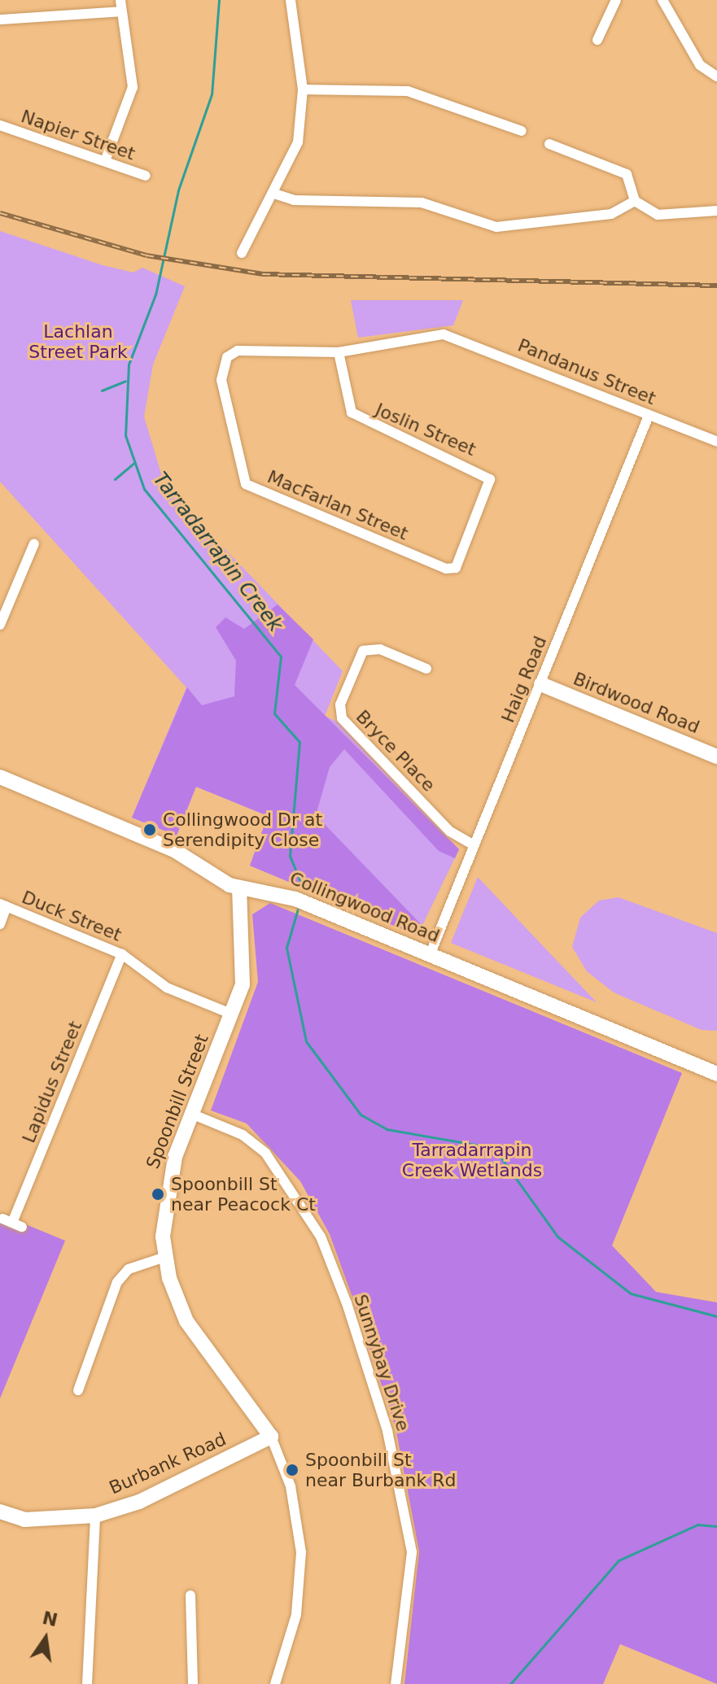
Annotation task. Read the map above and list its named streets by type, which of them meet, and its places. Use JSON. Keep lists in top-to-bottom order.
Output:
{
  "streets": {
    "street": [
      "Napier Street",
      "Pandanus Street",
      "Joslin Street",
      "MacFarlan Street",
      "Haig Road",
      "Birdwood Road",
      "Bryce Place",
      "Collingwood Road",
      "Duck Street",
      "Lapidus Street",
      "Spoonbill Street",
      "Sunnybay Drive",
      "Burbank Road"
    ]
  },
  "crossings": [
    ["Pandanus Street", "MacFarlan Street"],
    ["Pandanus Street", "Haig Road"],
    ["Joslin Street", "MacFarlan Street"],
    ["Haig Road", "Birdwood Road"],
    ["Haig Road", "Bryce Place"],
    ["Haig Road", "Collingwood Road"],
    ["Collingwood Road", "Spoonbill Street"],
    ["Duck Street", "Lapidus Street"],
    ["Duck Street", "Spoonbill Street"],
    ["Spoonbill Street", "Sunnybay Drive"],
    ["Spoonbill Street", "Burbank Road"]
  ],
  "water": ["Tarradarrapin Creek"],
  "parks": ["Lachlan Street Park", "Tarradarrapin Creek Wetlands"],
  "places": ["Collingwood Dr at Serendipity Close", "Spoonbill St near Peacock Ct", "Spoonbill St near Burbank Rd"],
  "north": "top"
}
